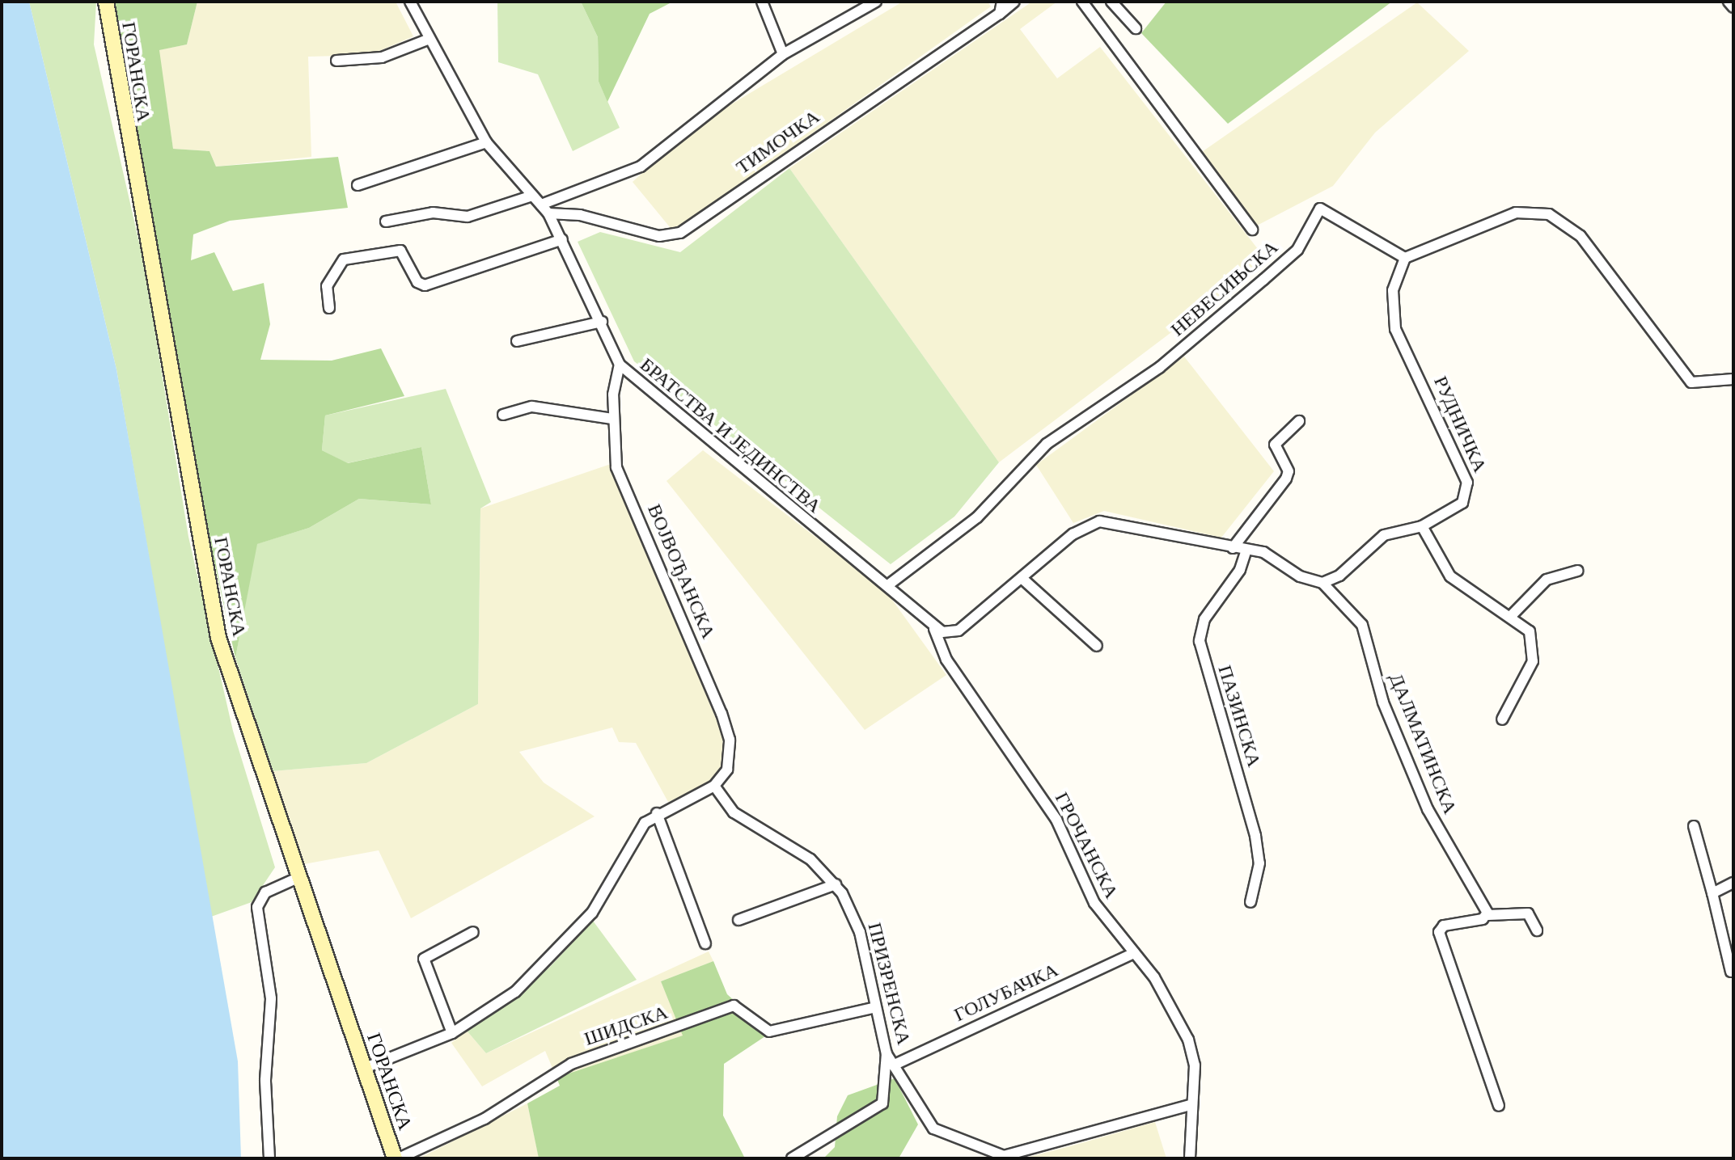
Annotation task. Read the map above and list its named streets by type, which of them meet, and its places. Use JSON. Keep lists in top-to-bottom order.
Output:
{
  "streets": {
    "main road": ["ГОРАНСКА"],
    "street": [
      "ТИМОЧКА",
      "НЕВЕСИЊСКА",
      "РУДНИЧКА",
      "БРАТСТВА И ЈЕДИНСТВА",
      "ВОЈВОЂАНСКА",
      "ПАЗИНСКА",
      "ДАЛМАТИНСКА",
      "ГРОЧАНСКА",
      "ПРИЗРЕНСКА",
      "ГОЛУБАЧКА",
      "ШИДСКА"
    ]
  },
  "crossings": [
    ["ГОРАНСКА", "ШИДСКА"],
    ["ТИМОЧКА", "БРАТСТВА И ЈЕДИНСТВА"],
    ["НЕВЕСИЊСКА", "РУДНИЧКА"],
    ["НЕВЕСИЊСКА", "БРАТСТВА И ЈЕДИНСТВА"],
    ["РУДНИЧКА", "ДАЛМАТИНСКА"],
    ["БРАТСТВА И ЈЕДИНСТВА", "ВОЈВОЂАНСКА"],
    ["БРАТСТВА И ЈЕДИНСТВА", "ГРОЧАНСКА"],
    ["ВОЈВОЂАНСКА", "ПРИЗРЕНСКА"],
    ["ГРОЧАНСКА", "ПРИЗРЕНСКА"],
    ["ГРОЧАНСКА", "ГОЛУБАЧКА"],
    ["ПРИЗРЕНСКА", "ГОЛУБАЧКА"],
    ["ПРИЗРЕНСКА", "ШИДСКА"]
  ]
}
